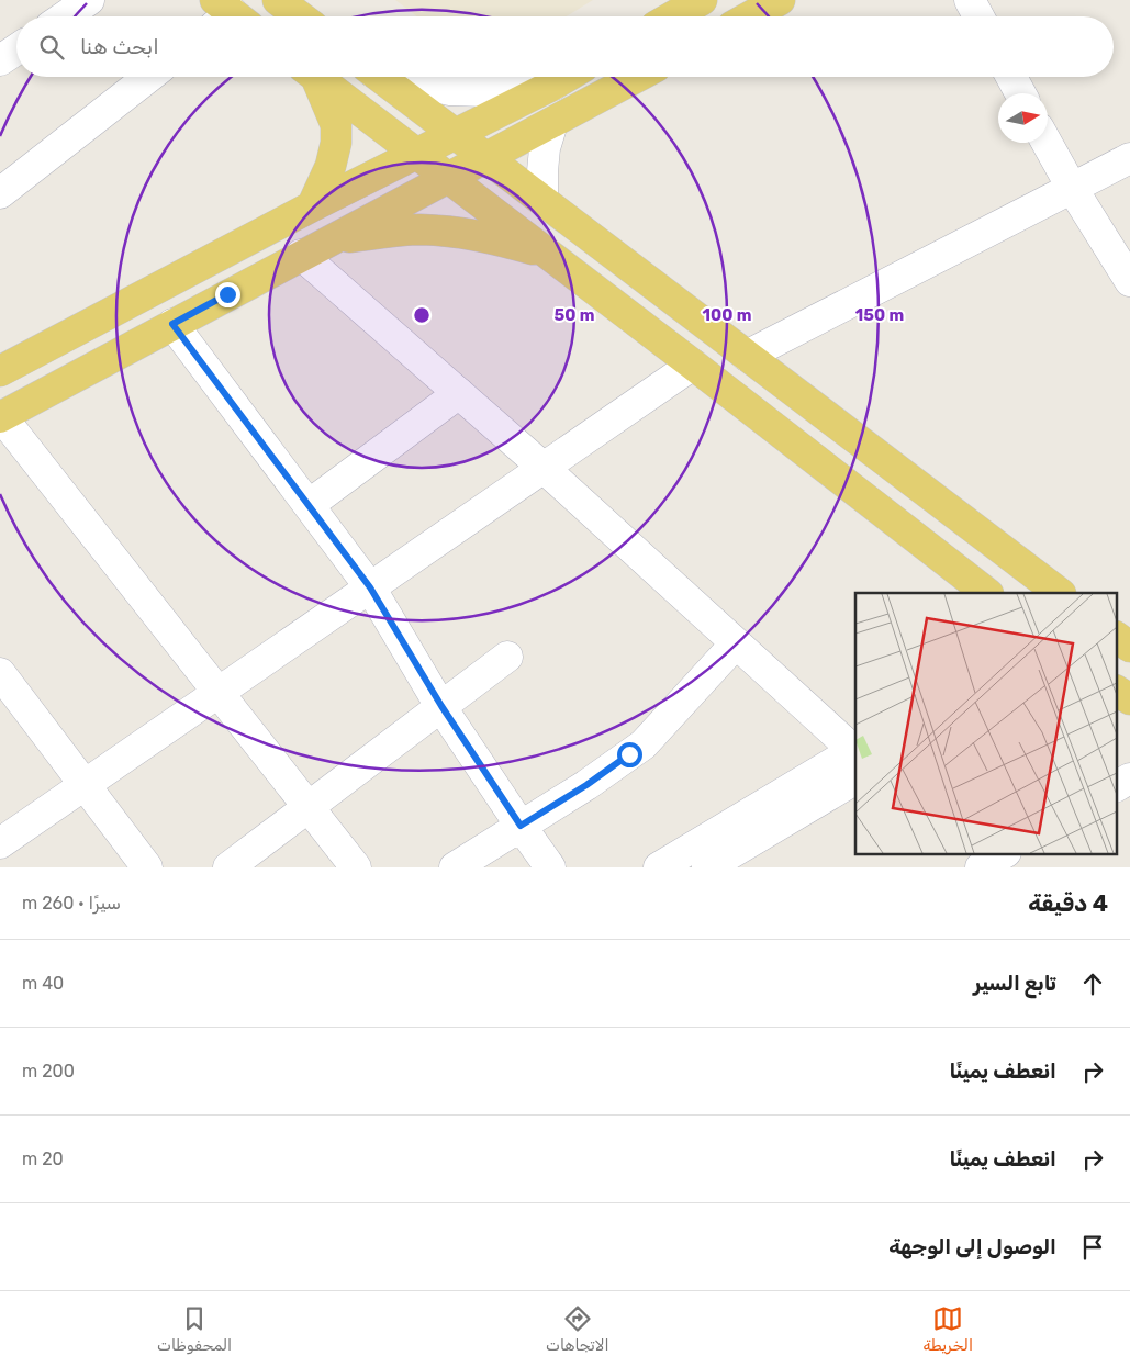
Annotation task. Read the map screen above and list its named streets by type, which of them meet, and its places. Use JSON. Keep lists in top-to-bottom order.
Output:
{
  "north": "right",
  "page": {
    "search": "ابحث هنا",
    "heading": ["4 دقيقة", "سيرًا · 260 m"],
    "list": [
      ["تابع السير", "40 m"],
      ["انعطف يمينًا", "200 m"],
      ["انعطف يمينًا", "20 m"],
      "الوصول إلى الوجهة"
    ],
    "nav": ["الخريطة", "الاتجاهات", "المحفوظات"]
  },
  "rings": ["50 m", "100 m", "150 m"]
}
